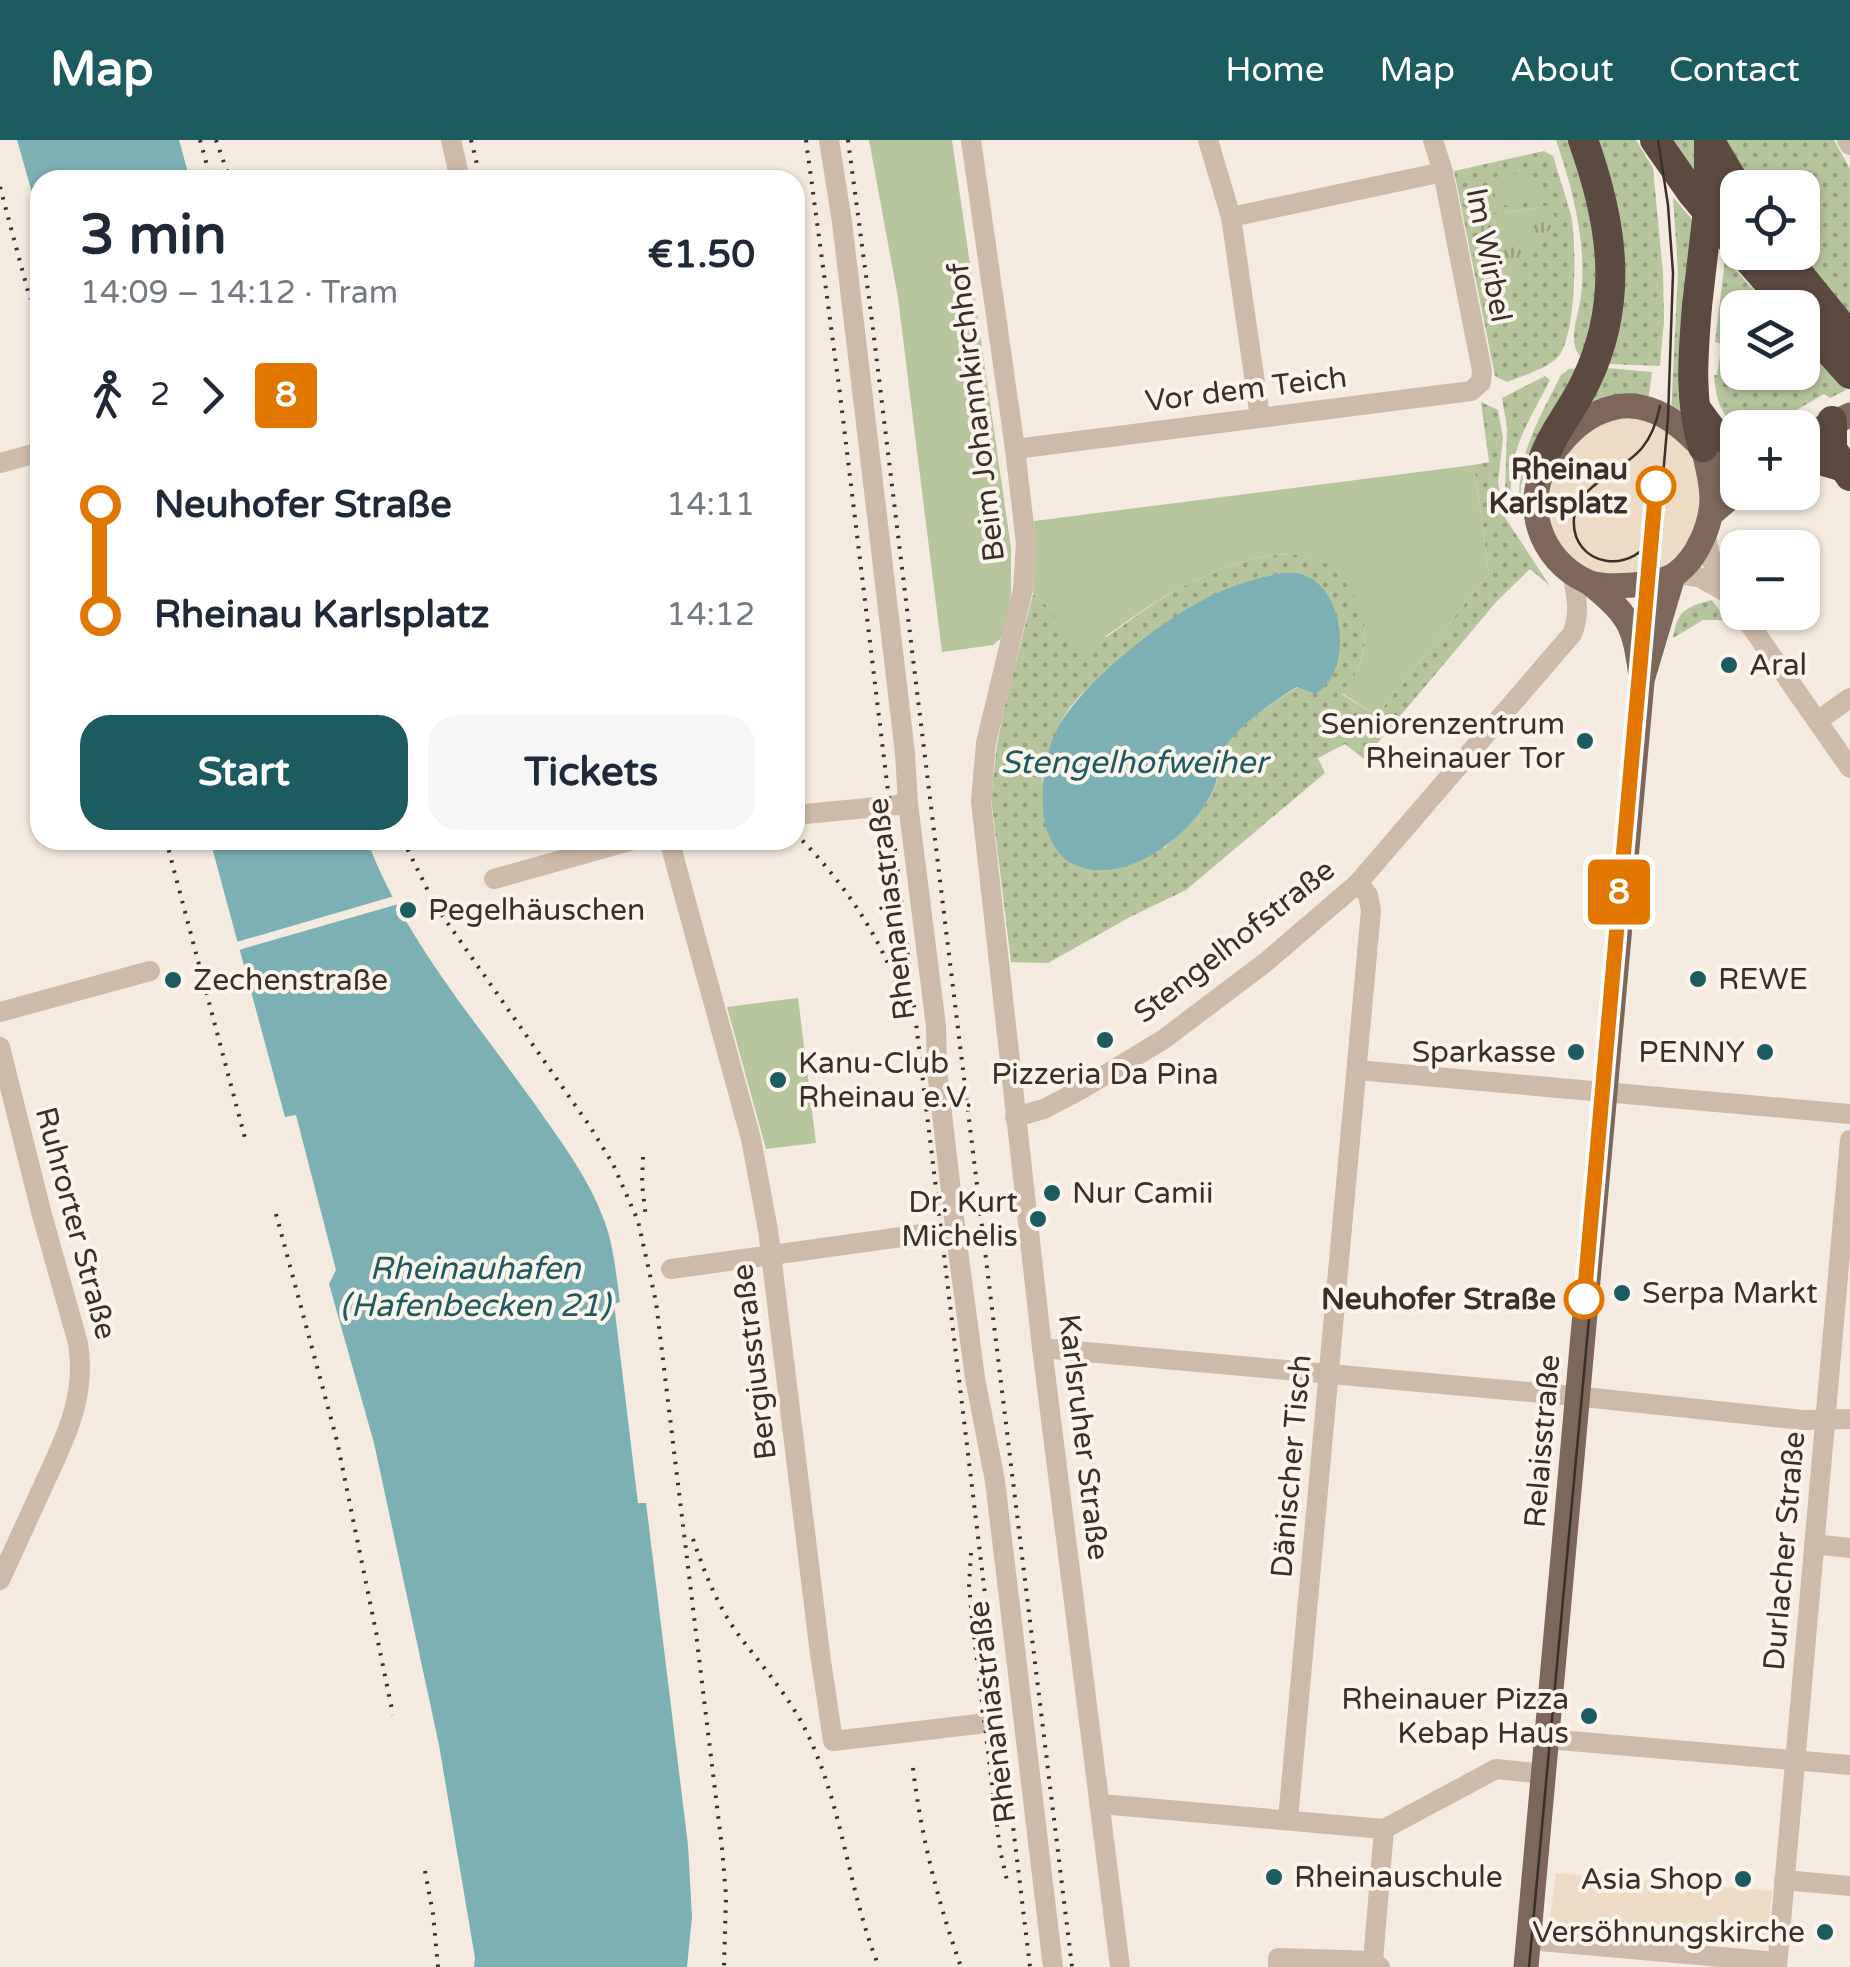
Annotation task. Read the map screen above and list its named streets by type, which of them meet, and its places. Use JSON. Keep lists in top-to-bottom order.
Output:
{
  "streets": {
    "main road": ["Relaisstraße"],
    "street": [
      "Im Wirbel",
      "Vor dem Teich",
      "Beim Johannkirchhof",
      "Rhenaniastraße",
      "Stengelhofstraße",
      "Ruhrorter Straße",
      "Bergiusstraße",
      "Karlsruher Straße",
      "Dänischer Tisch",
      "Durlacher Straße"
    ]
  },
  "crossings": [
    ["Im Wirbel", "Vor dem Teich"],
    ["Vor dem Teich", "Beim Johannkirchhof"],
    ["Beim Johannkirchhof", "Karlsruher Straße"],
    ["Stengelhofstraße", "Karlsruher Straße"],
    ["Stengelhofstraße", "Relaisstraße"],
    ["Stengelhofstraße", "Dänischer Tisch"]
  ],
  "water": ["Stengelhofweiher", "Rheinauhafen (Hafenbecken 21)"],
  "places": [
    "Rheinau Karlsplatz",
    "Aral",
    "Seniorenzentrum Rheinauer Tor",
    "Pegelhäuschen",
    "REWE",
    "Zechenstraße",
    "Pizzeria Da Pina",
    "Sparkasse",
    "PENNY",
    "Kanu-Club Rheinau e.V.",
    "Nur Camii",
    "Dr. Kurt Michelis",
    "Serpa Markt",
    "Neuhofer Straße",
    "Rheinauer Pizza Kebap Haus",
    "Rheinauschule",
    "Asia Shop",
    "Versöhnungskirche"
  ],
  "lines": ["tram line 8"],
  "page": {
    "header": "Map",
    "nav": [
      "Home",
      "Map",
      "About",
      "Contact"
    ],
    "on_map": "8",
    "map_buttons": ["+", "−"],
    "heading": ["3 min", "14:09 – 14:12 · Tram", "€1.50"],
    "legs": ["2", "8"],
    "list": [
      {
        "name": "Neuhofer Straße",
        "value": "14:11"
      },
      {
        "name": "Rheinau Karlsplatz",
        "value": "14:12"
      }
    ],
    "buttons": ["Start", "Tickets"]
  }
}
